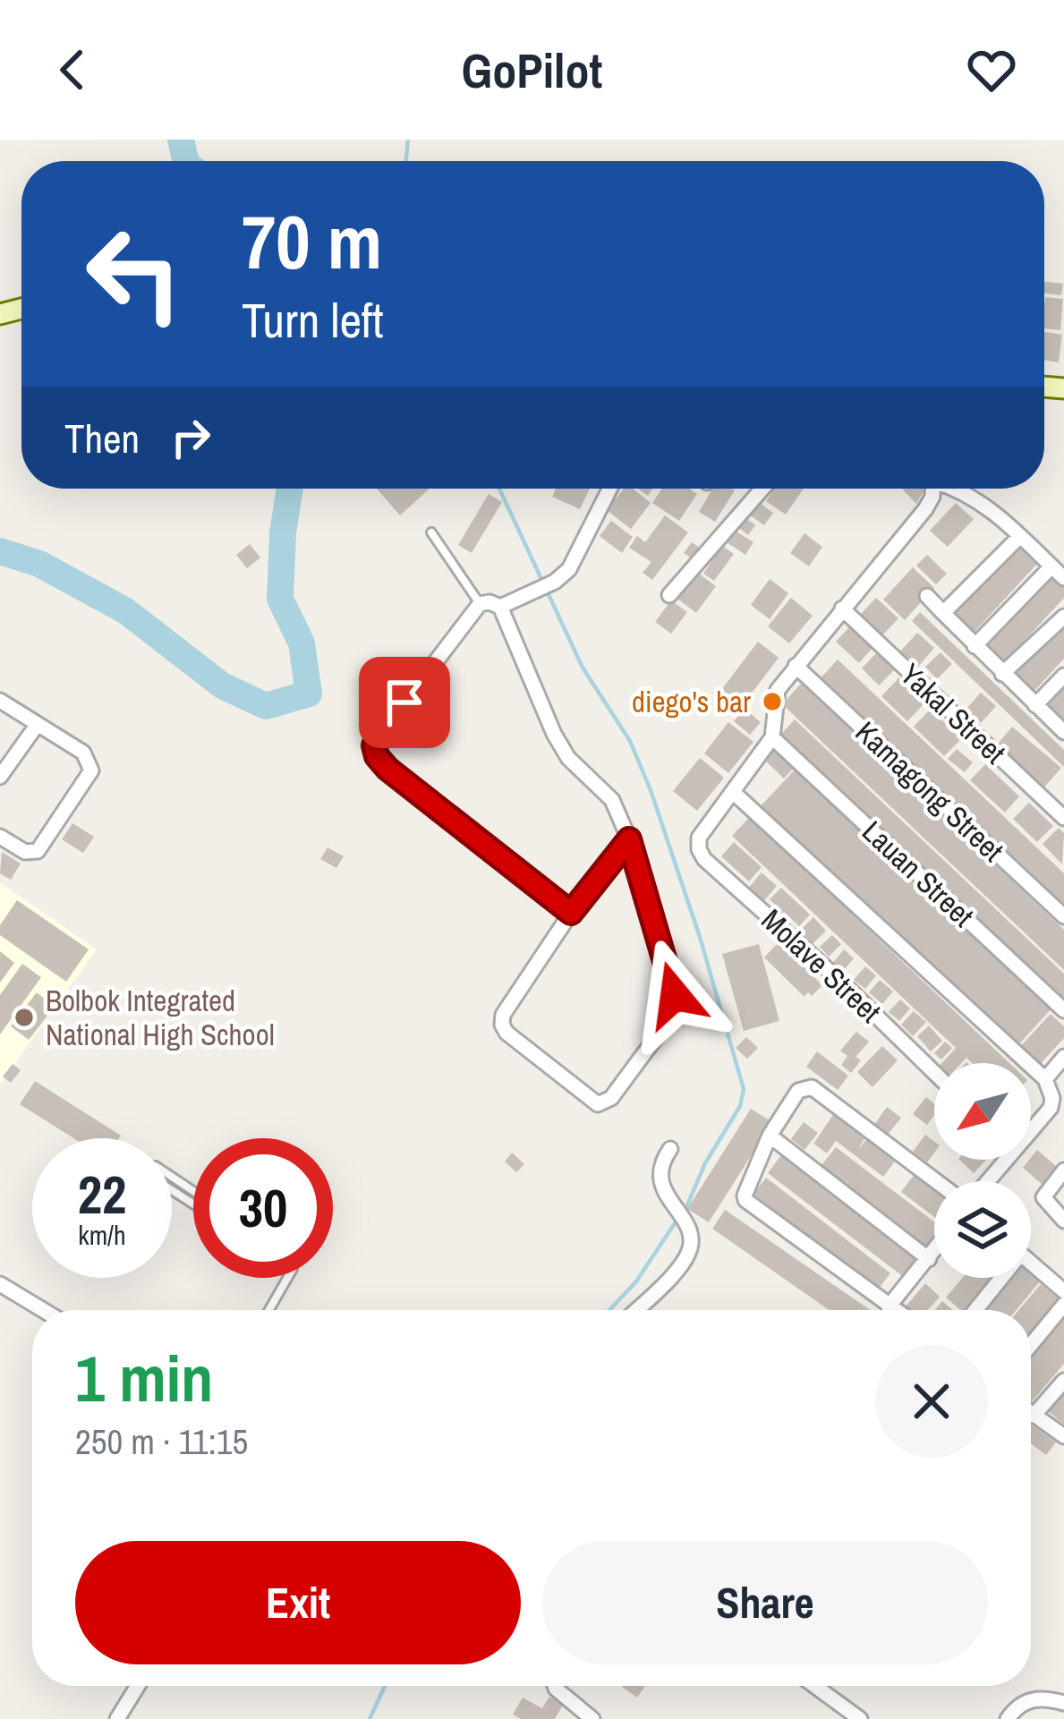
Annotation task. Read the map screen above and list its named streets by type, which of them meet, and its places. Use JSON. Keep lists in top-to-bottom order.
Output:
{
  "streets": {
    "street": [
      "Yakal Street",
      "Kamagong Street",
      "Lauan Street",
      "Molave Street"
    ]
  },
  "places": ["diego's bar", "Bolbok Integrated National High School"],
  "north": "bottom left",
  "page": {
    "header": "GoPilot",
    "turn": ["70 m", "Turn left"],
    "then": "Then",
    "speed": "22 km/h",
    "limit": "30",
    "heading": ["1 min", "250 m · 11:15"],
    "buttons": ["Exit", "Share"]
  }
}
